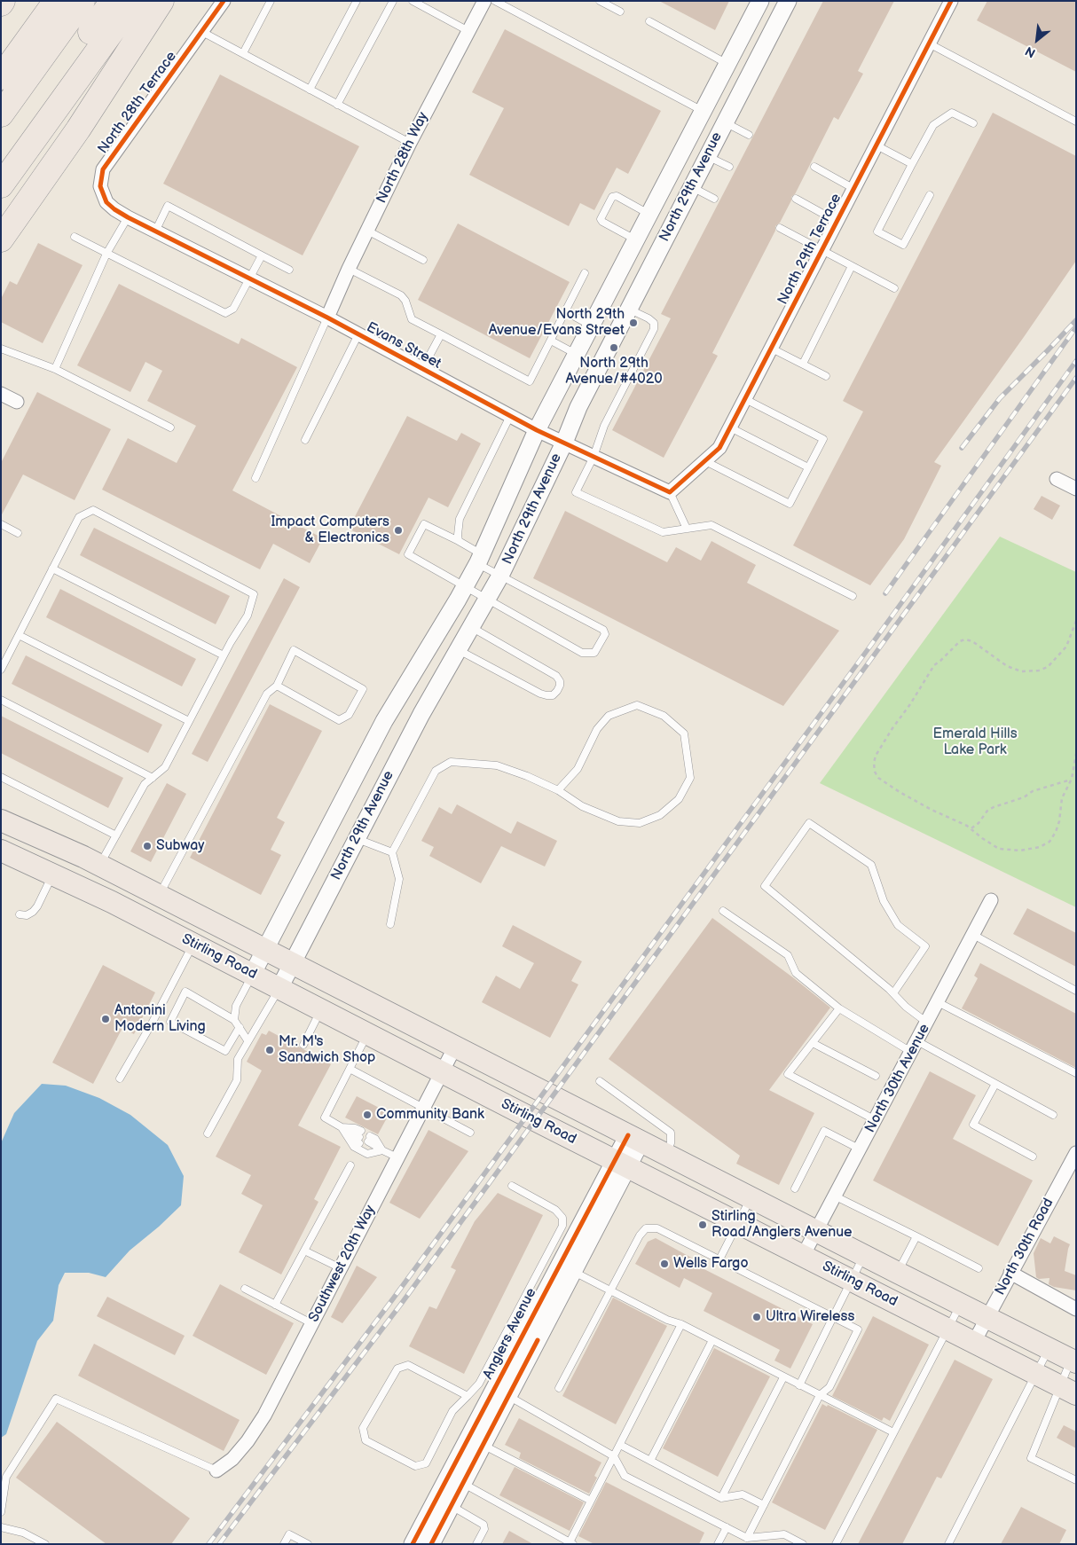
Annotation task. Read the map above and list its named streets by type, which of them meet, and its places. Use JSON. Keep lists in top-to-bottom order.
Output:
{
  "streets": {
    "main road": ["Stirling Road"],
    "street": [
      "North 28th Terrace",
      "North 28th Way",
      "North 29th Avenue",
      "North 29th Terrace",
      "Evans Street",
      "North 30th Avenue",
      "North 30th Road",
      "Southwest 20th Way",
      "Anglers Avenue"
    ]
  },
  "crossings": [
    ["North 28th Terrace", "Evans Street"],
    ["North 28th Way", "Evans Street"],
    ["North 29th Avenue", "Evans Street"],
    ["North 29th Avenue", "Stirling Road"],
    ["North 29th Terrace", "Evans Street"],
    ["Stirling Road", "North 30th Avenue"],
    ["Stirling Road", "North 30th Road"],
    ["Stirling Road", "Southwest 20th Way"],
    ["Stirling Road", "Anglers Avenue"]
  ],
  "parks": ["Emerald Hills Lake Park"],
  "places": [
    "North 29th Avenue/Evans Street",
    "North 29th Avenue/#4020",
    "Impact Computers & Electronics",
    "Subway",
    "Antonini Modern Living",
    "Mr. M's Sandwich Shop",
    "Community Bank",
    "Stirling Road/Anglers Avenue",
    "Wells Fargo",
    "Ultra Wireless"
  ],
  "north": "bottom left"
}
